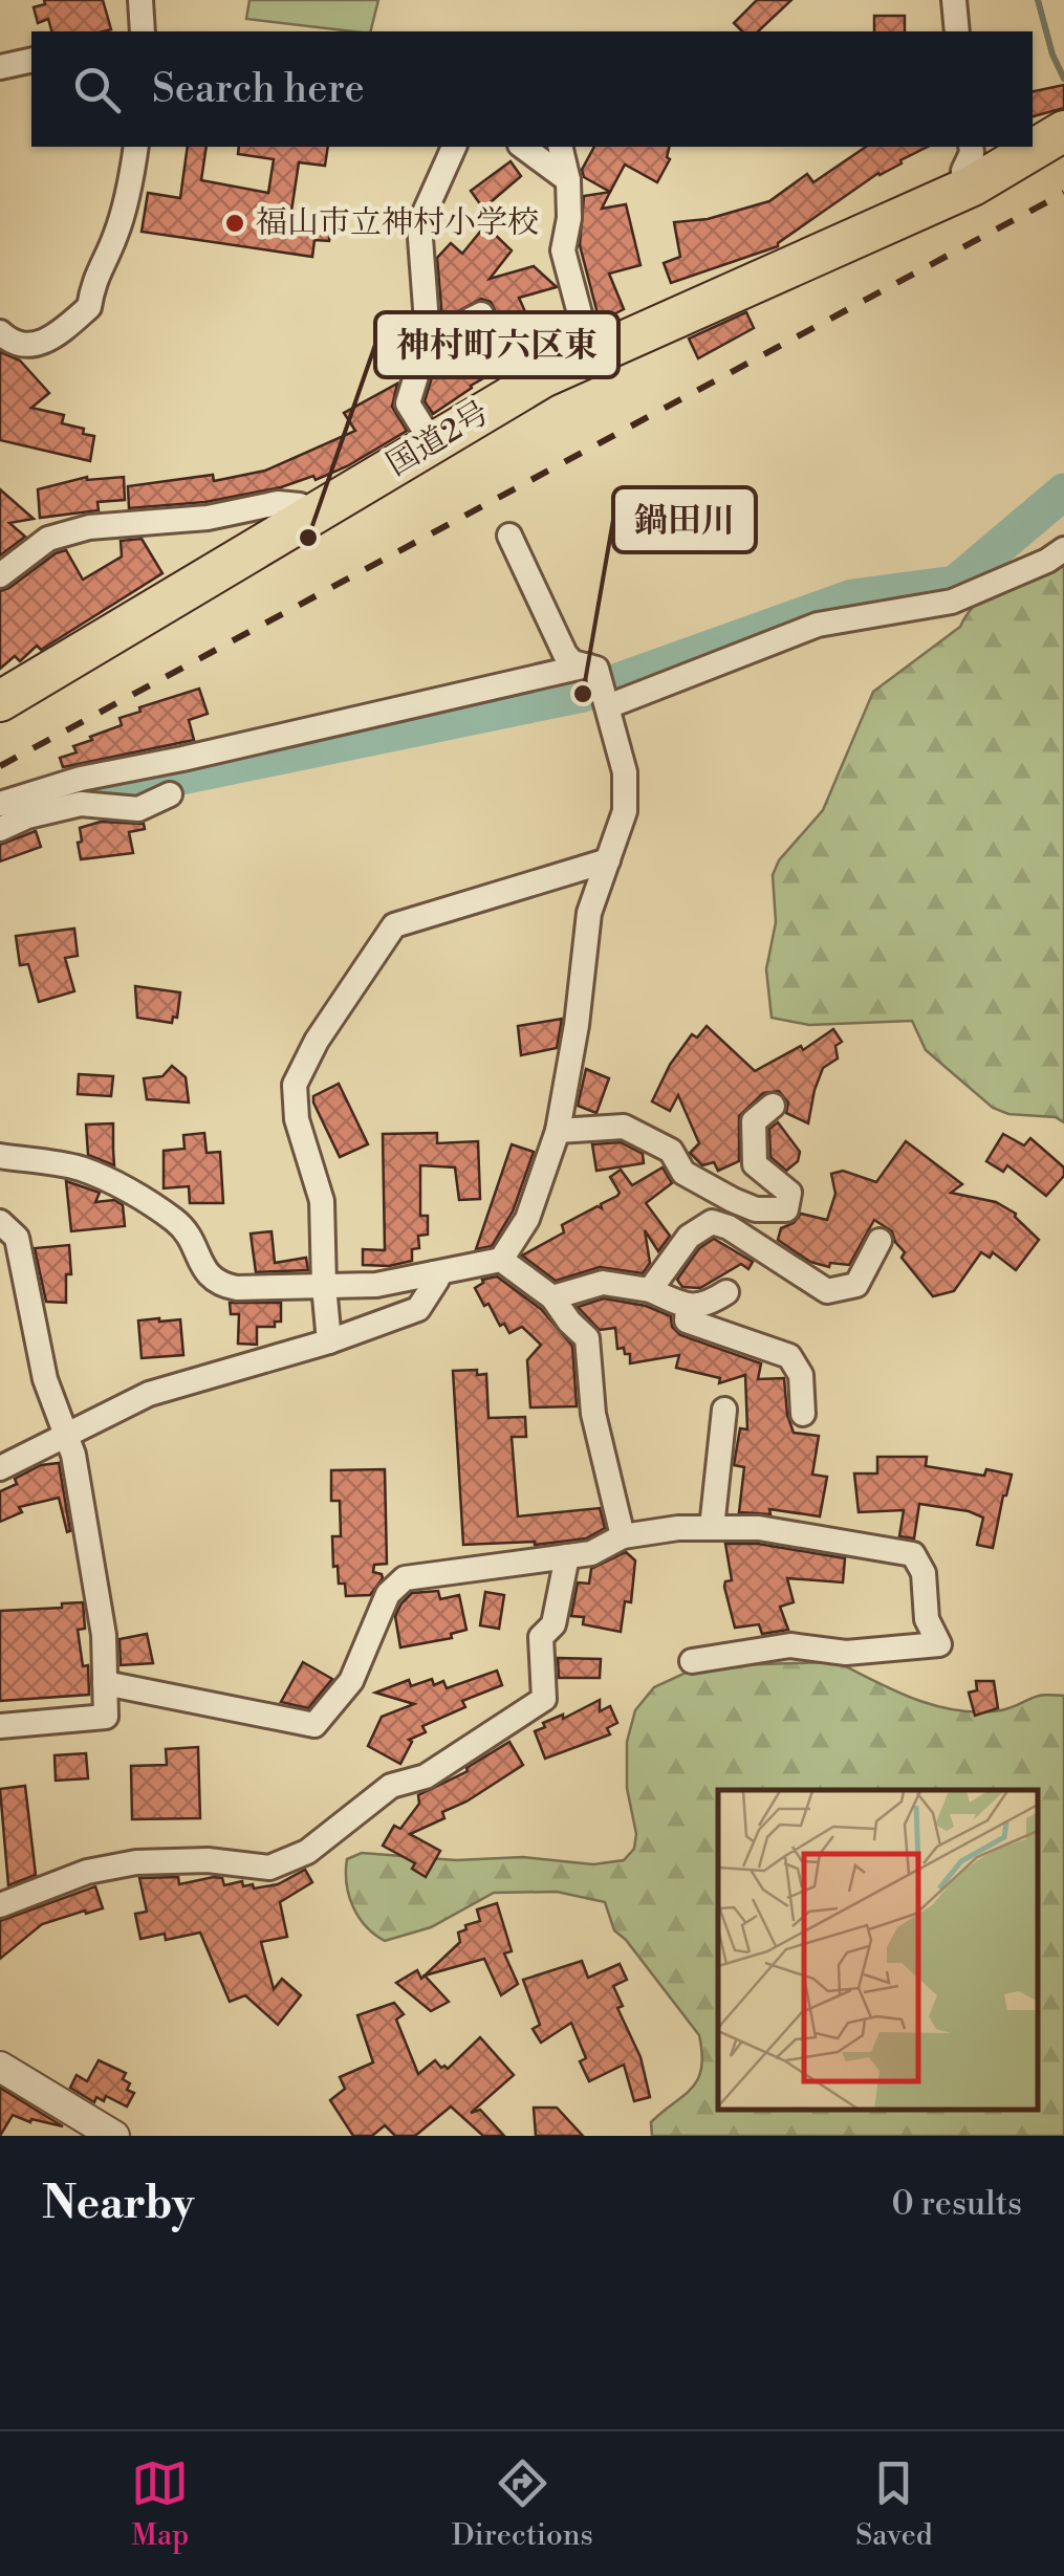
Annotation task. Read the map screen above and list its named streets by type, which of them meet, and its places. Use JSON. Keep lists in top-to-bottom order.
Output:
{
  "streets": {
    "highway": ["国道2号"]
  },
  "places": ["福山市立神村小学校", "神村町六区東", "鍋田川"],
  "page": {
    "search": "Search here",
    "heading": ["Nearby", "0 results"],
    "nav": ["Map", "Directions", "Saved"]
  }
}
